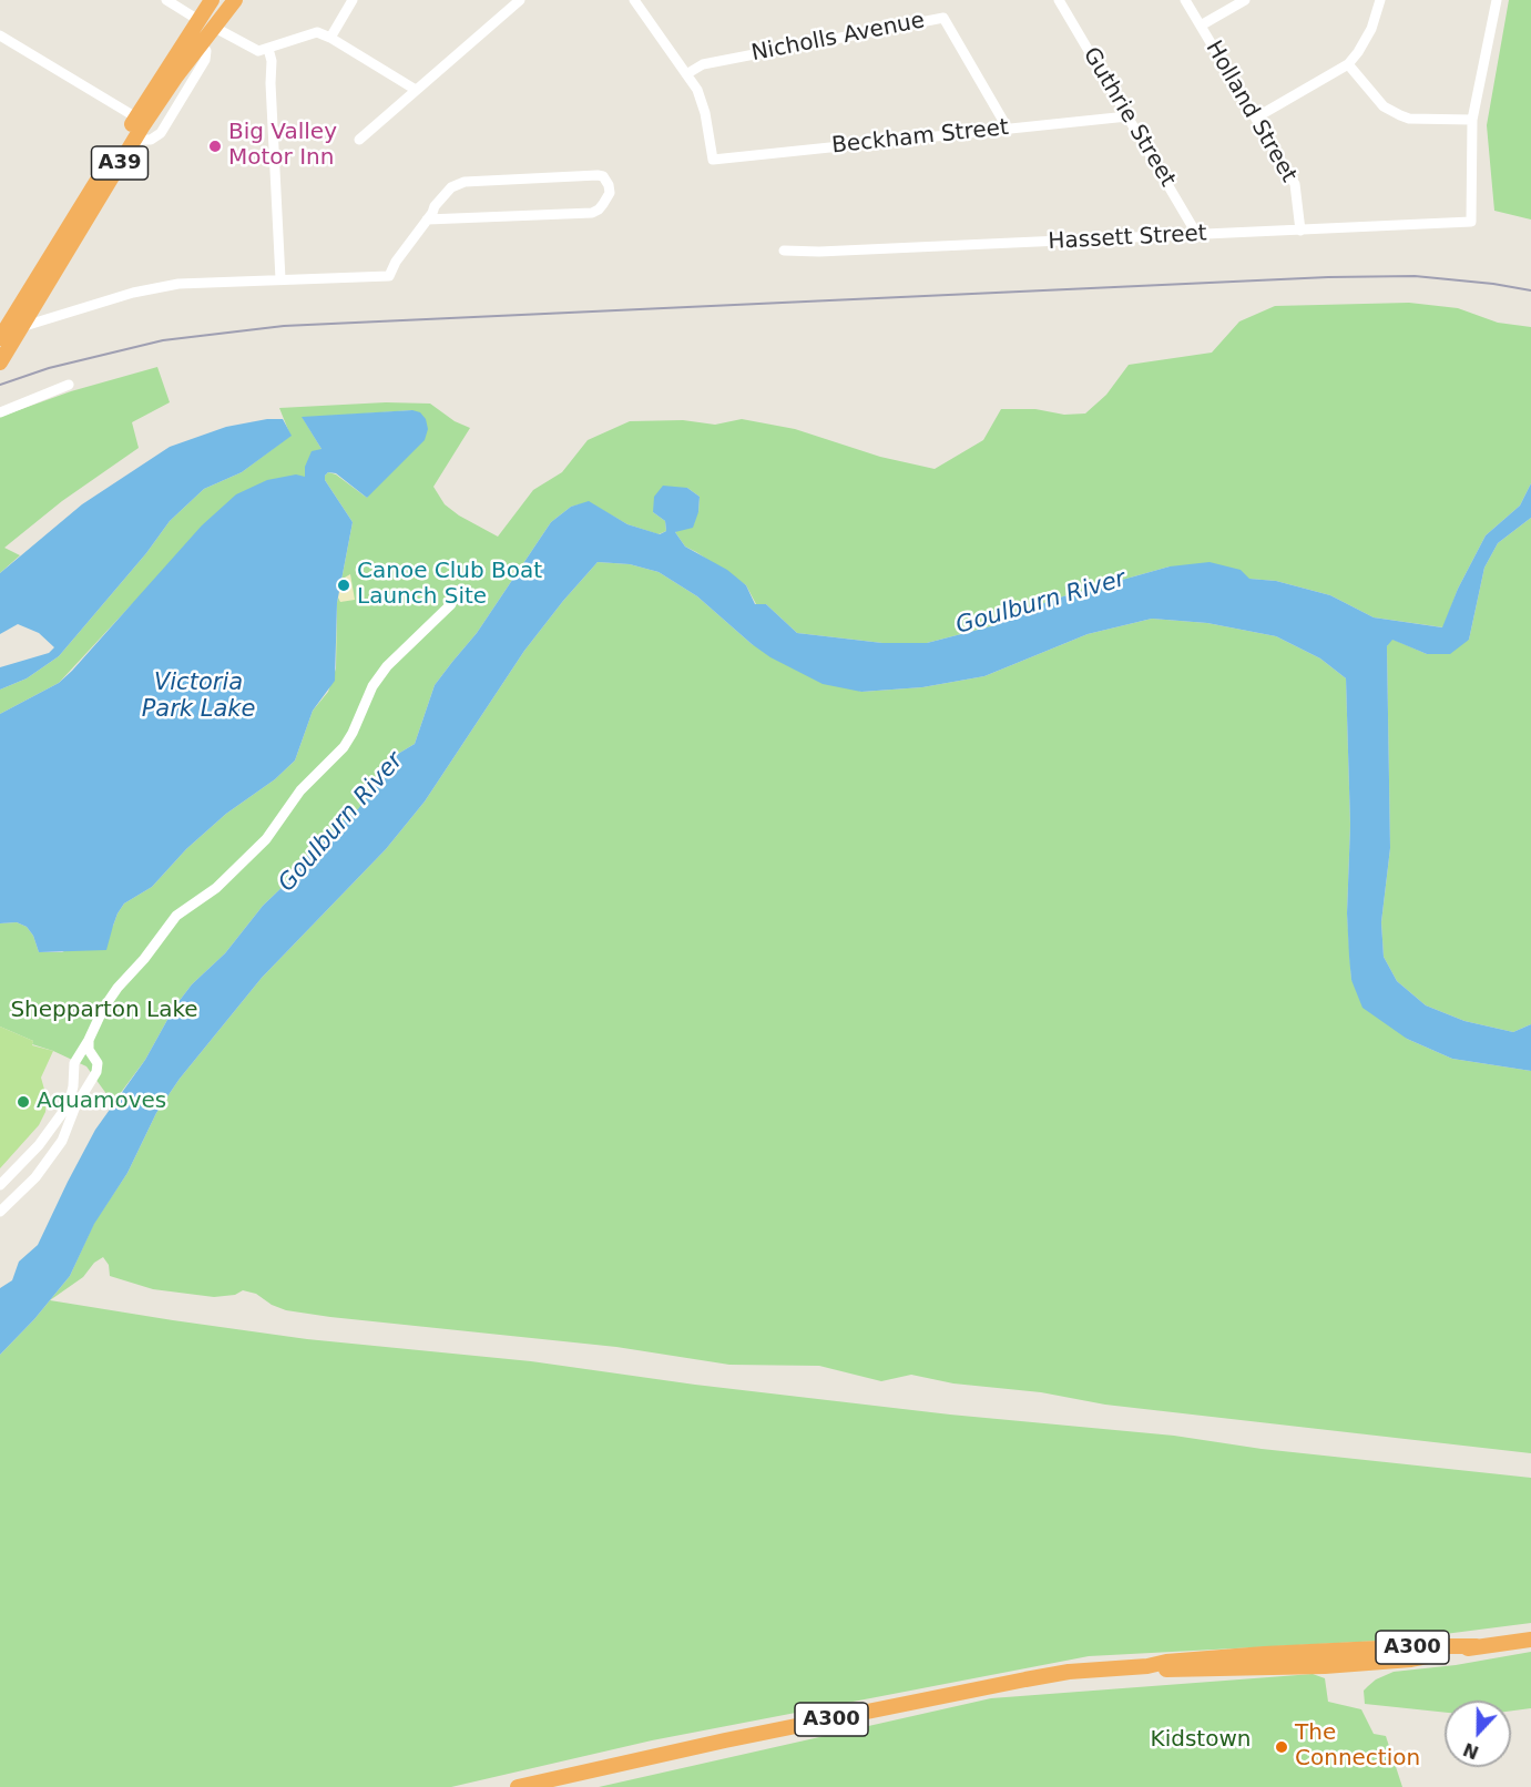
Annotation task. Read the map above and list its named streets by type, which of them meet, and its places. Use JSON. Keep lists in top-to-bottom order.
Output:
{
  "streets": {
    "highway": ["A39", "A300"],
    "street": [
      "Nicholls Avenue",
      "Holland Street",
      "Guthrie Street",
      "Beckham Street",
      "Hassett Street"
    ]
  },
  "crossings": [
    ["Nicholls Avenue", "Beckham Street"],
    ["Holland Street", "Hassett Street"],
    ["Guthrie Street", "Beckham Street"],
    ["Guthrie Street", "Hassett Street"]
  ],
  "water": ["Goulburn River", "Victoria Park Lake"],
  "parks": ["Shepparton Lake", "Kidstown"],
  "places": [
    "Big Valley Motor Inn",
    "Canoe Club Boat Launch Site",
    "Aquamoves",
    "The Connection"
  ],
  "north": "bottom"
}
